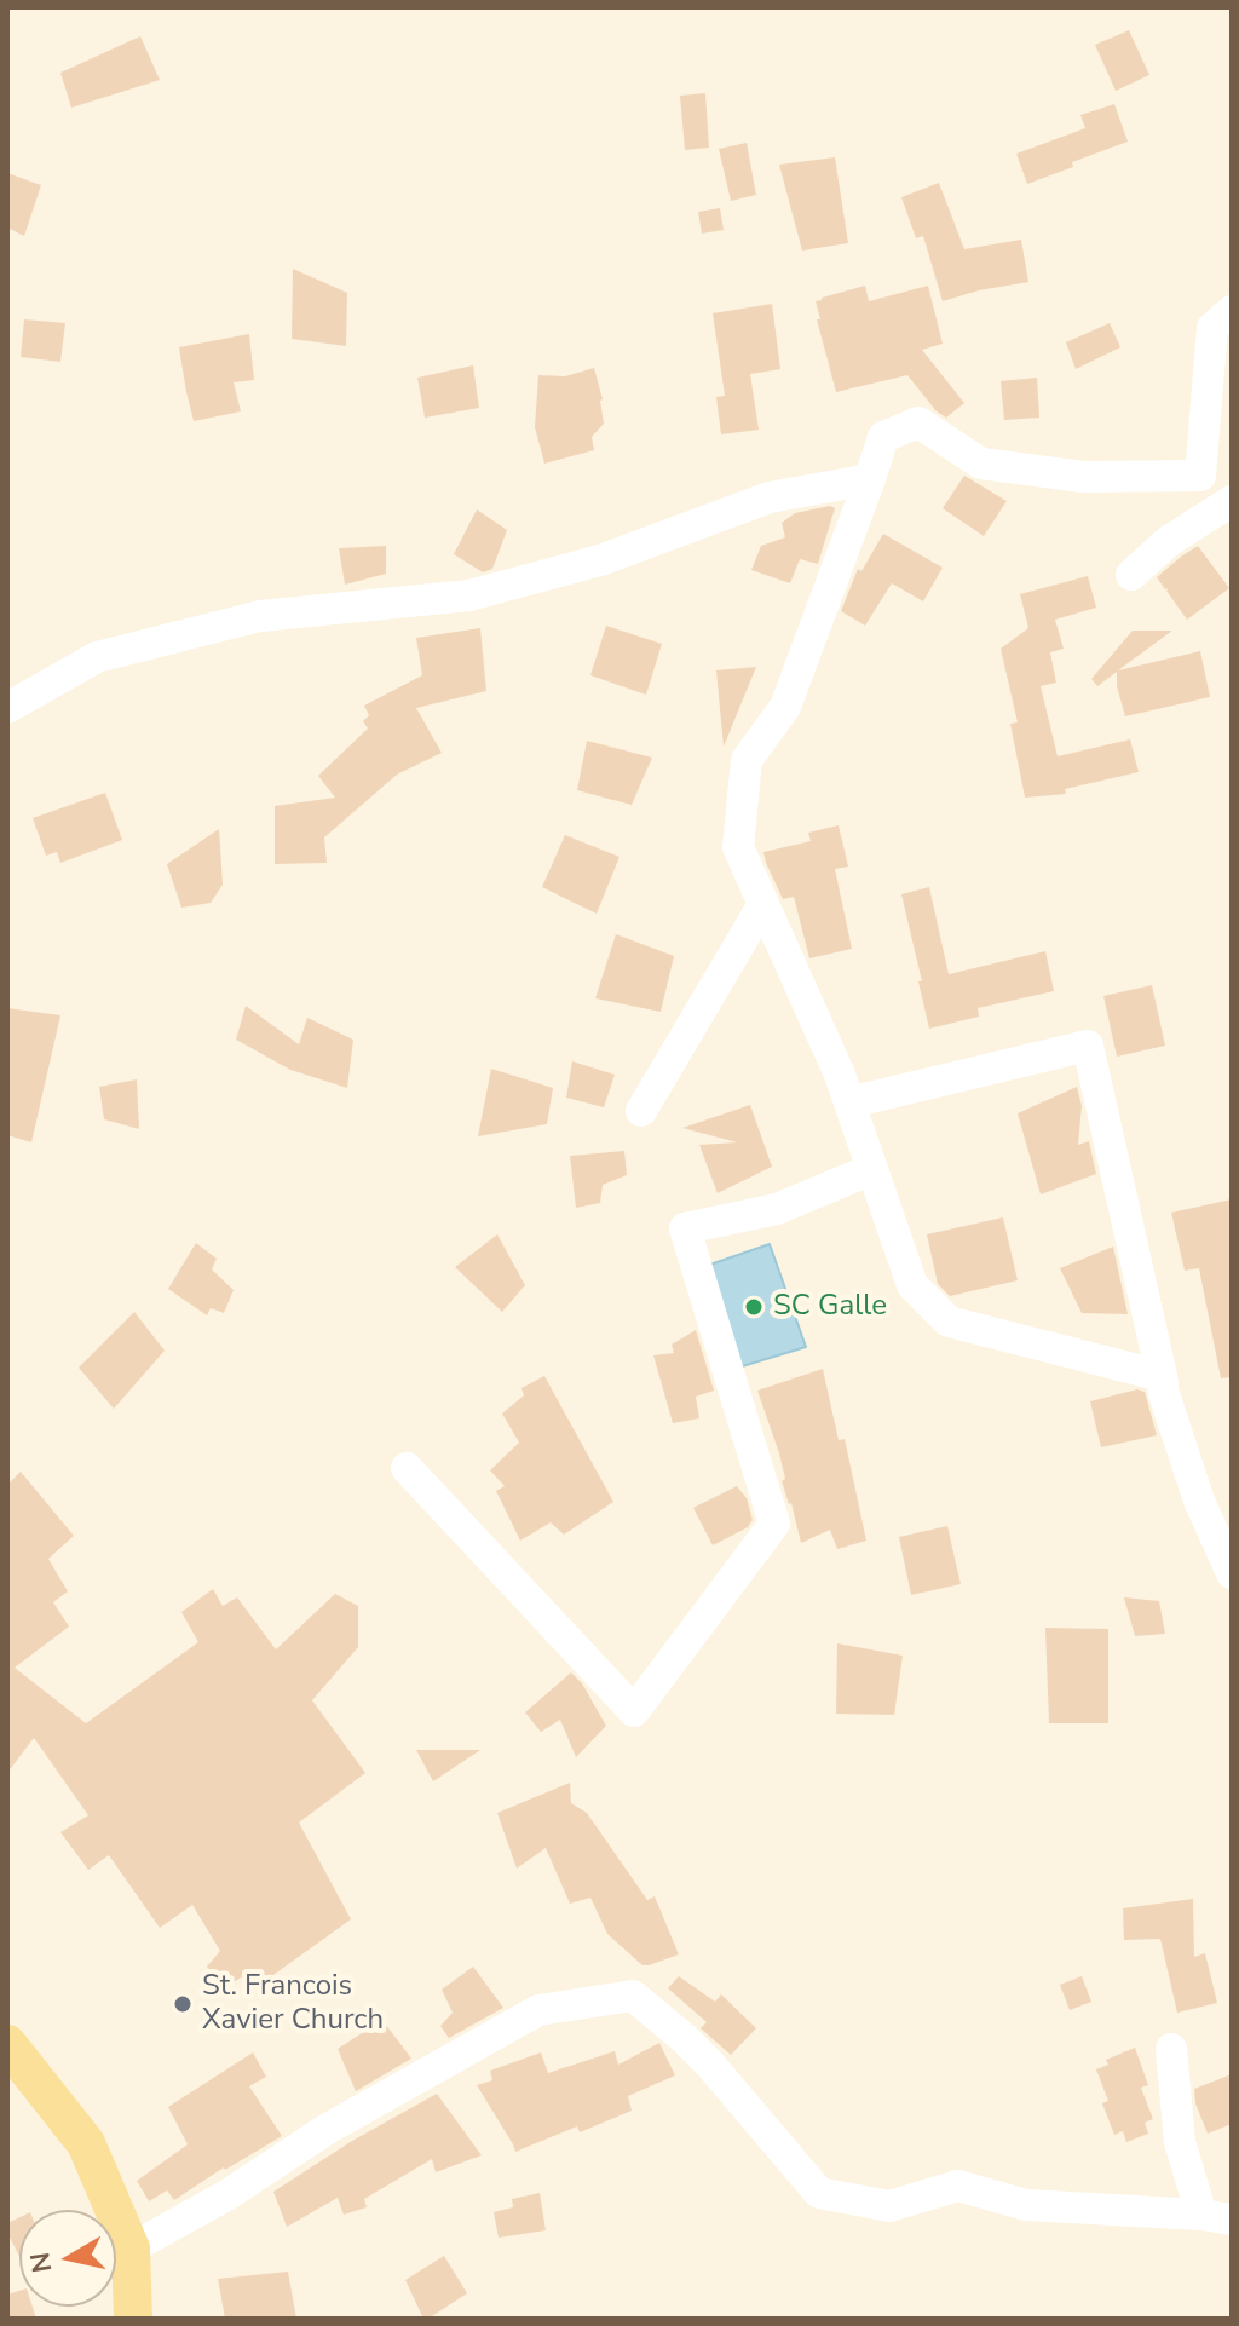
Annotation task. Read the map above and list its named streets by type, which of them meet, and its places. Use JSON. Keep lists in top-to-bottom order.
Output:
{
  "places": ["SC Galle", "St. Francois Xavier Church"],
  "north": "left"
}
